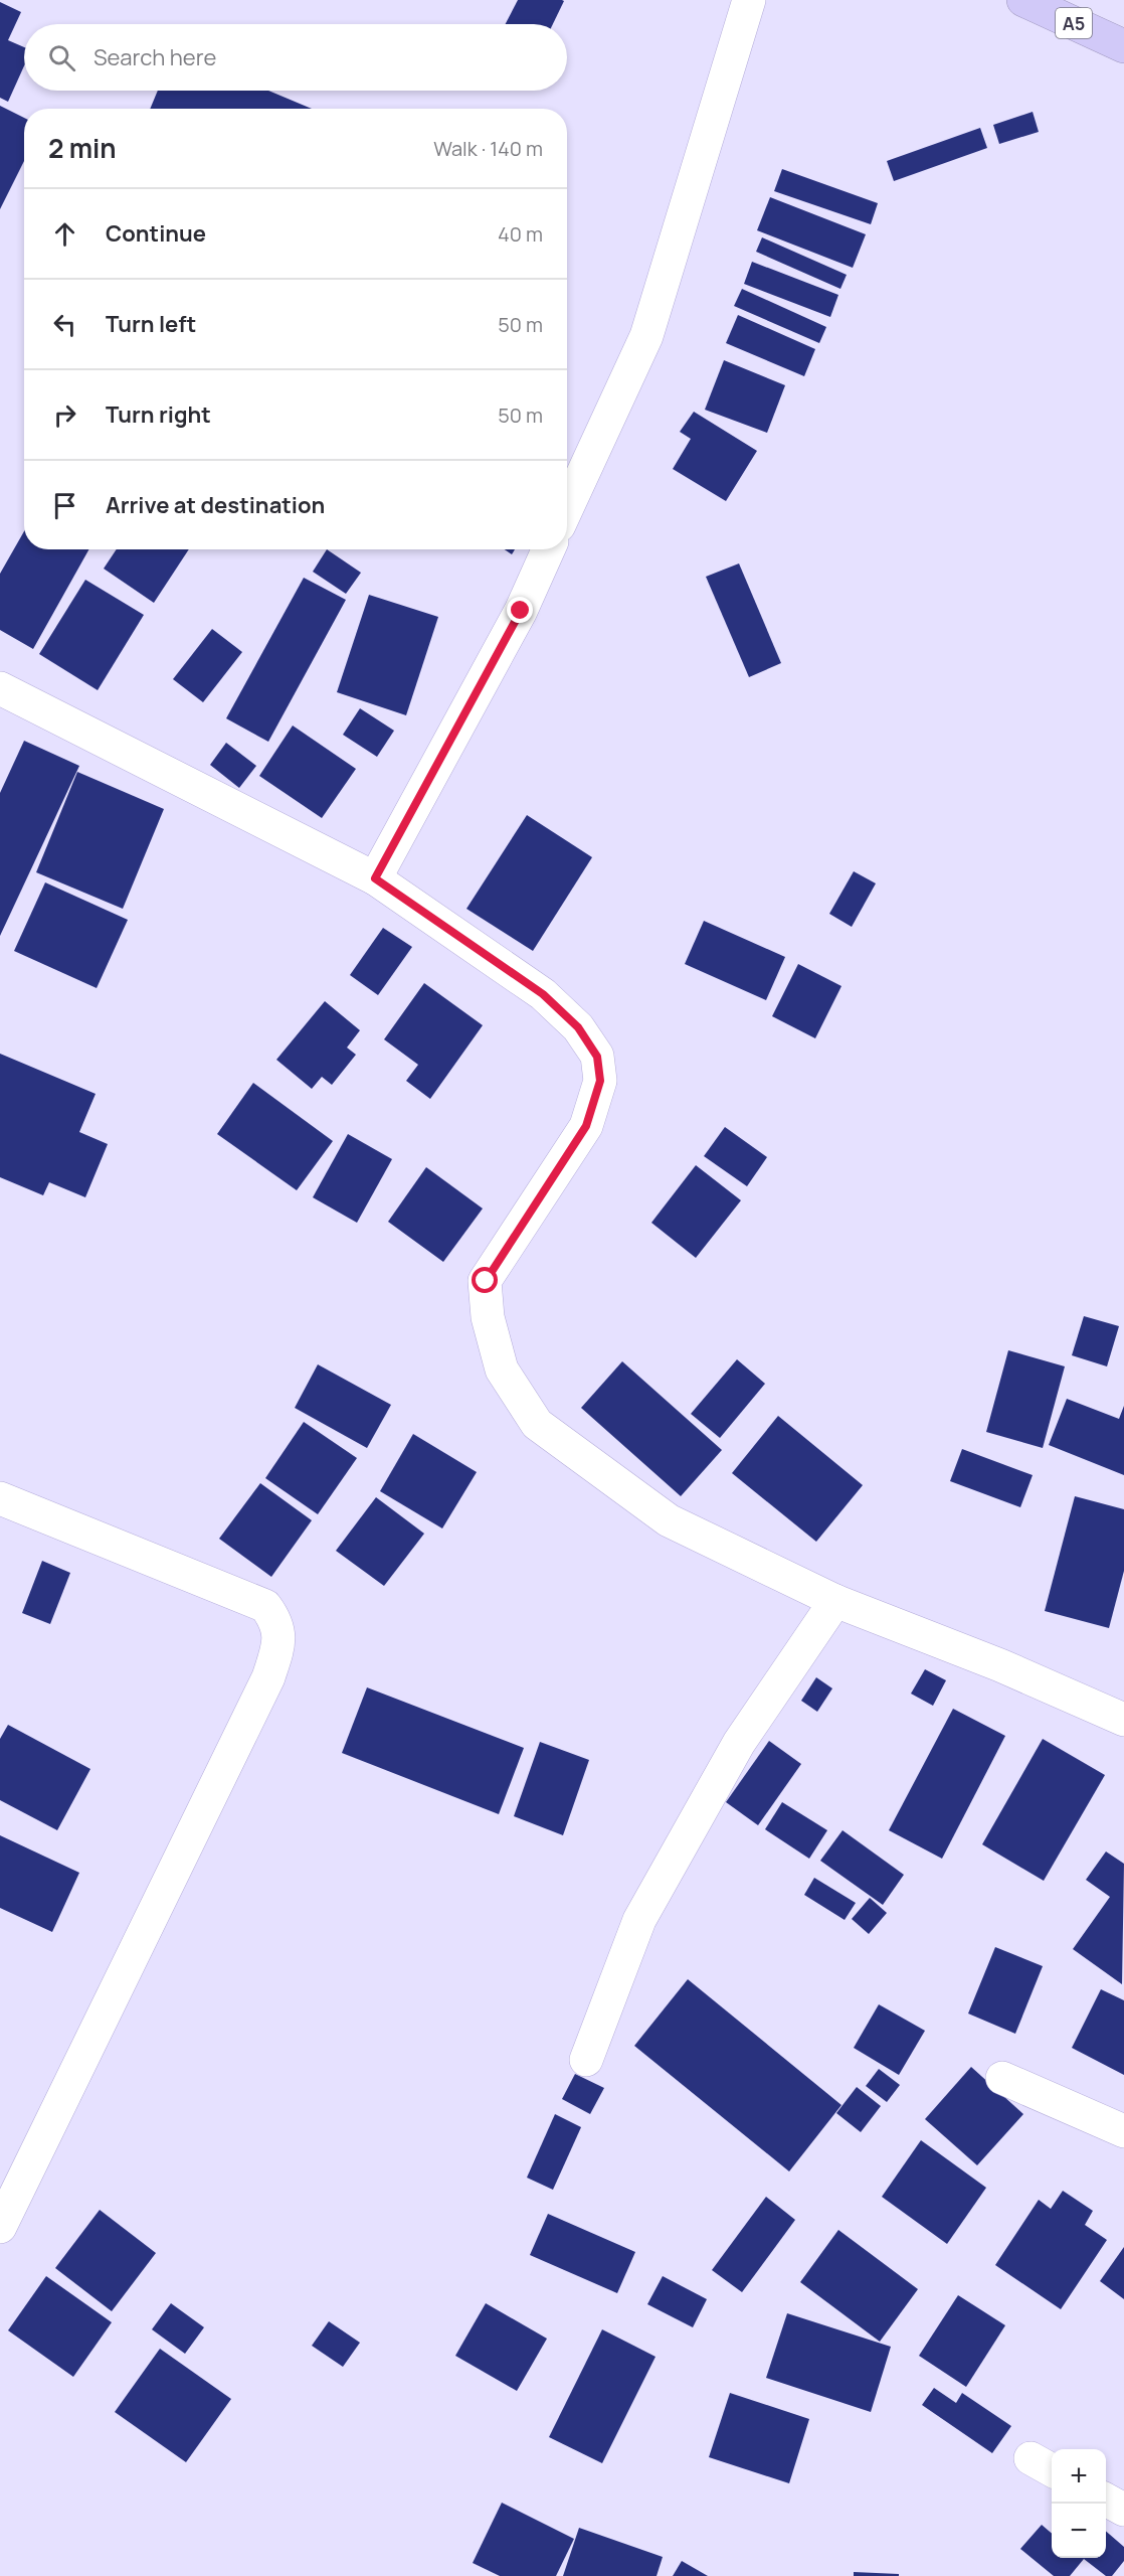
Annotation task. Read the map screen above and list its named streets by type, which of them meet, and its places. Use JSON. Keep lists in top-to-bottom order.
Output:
{
  "streets": {
    "highway": ["A5"]
  },
  "page": {
    "search": "Search here",
    "heading": ["2 min", "Walk · 140 m"],
    "list": [
      ["Continue", "40 m"],
      ["Turn left", "50 m"],
      ["Turn right", "50 m"],
      "Arrive at destination"
    ],
    "map_buttons": ["+", "−"]
  }
}
